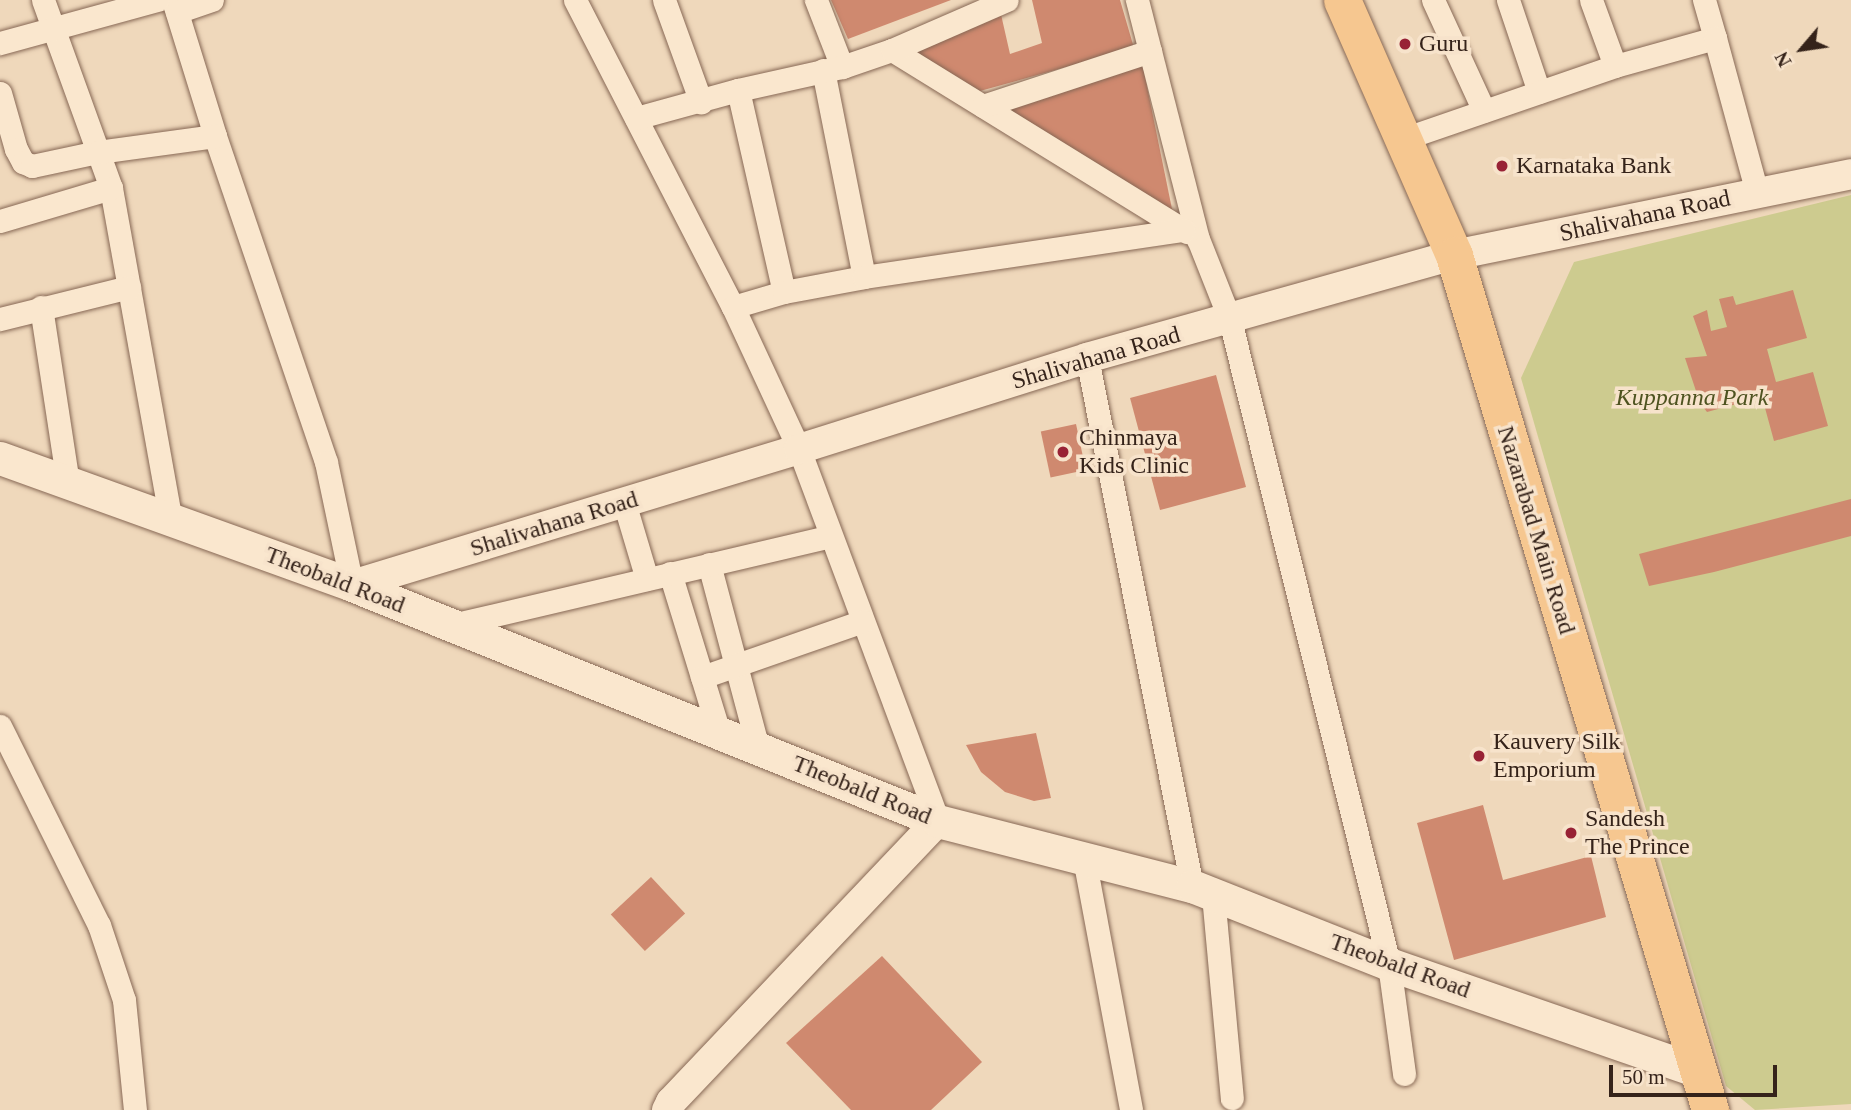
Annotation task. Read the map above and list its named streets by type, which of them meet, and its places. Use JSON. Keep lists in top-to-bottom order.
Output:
{
  "streets": {
    "main road": ["Nazarabad Main Road", "Theobald Road"],
    "street": ["Shalivahana Road"]
  },
  "crossings": [
    ["Shalivahana Road", "Nazarabad Main Road"],
    ["Shalivahana Road", "Theobald Road"],
    ["Nazarabad Main Road", "Theobald Road"]
  ],
  "parks": ["Kuppanna Park"],
  "places": [
    "Guru",
    "Karnataka Bank",
    "Chinmaya Kids Clinic",
    "Kauvery Silk Emporium",
    "Sandesh The Prince"
  ],
  "scale_bar": "50 m",
  "north": "bottom left"
}
